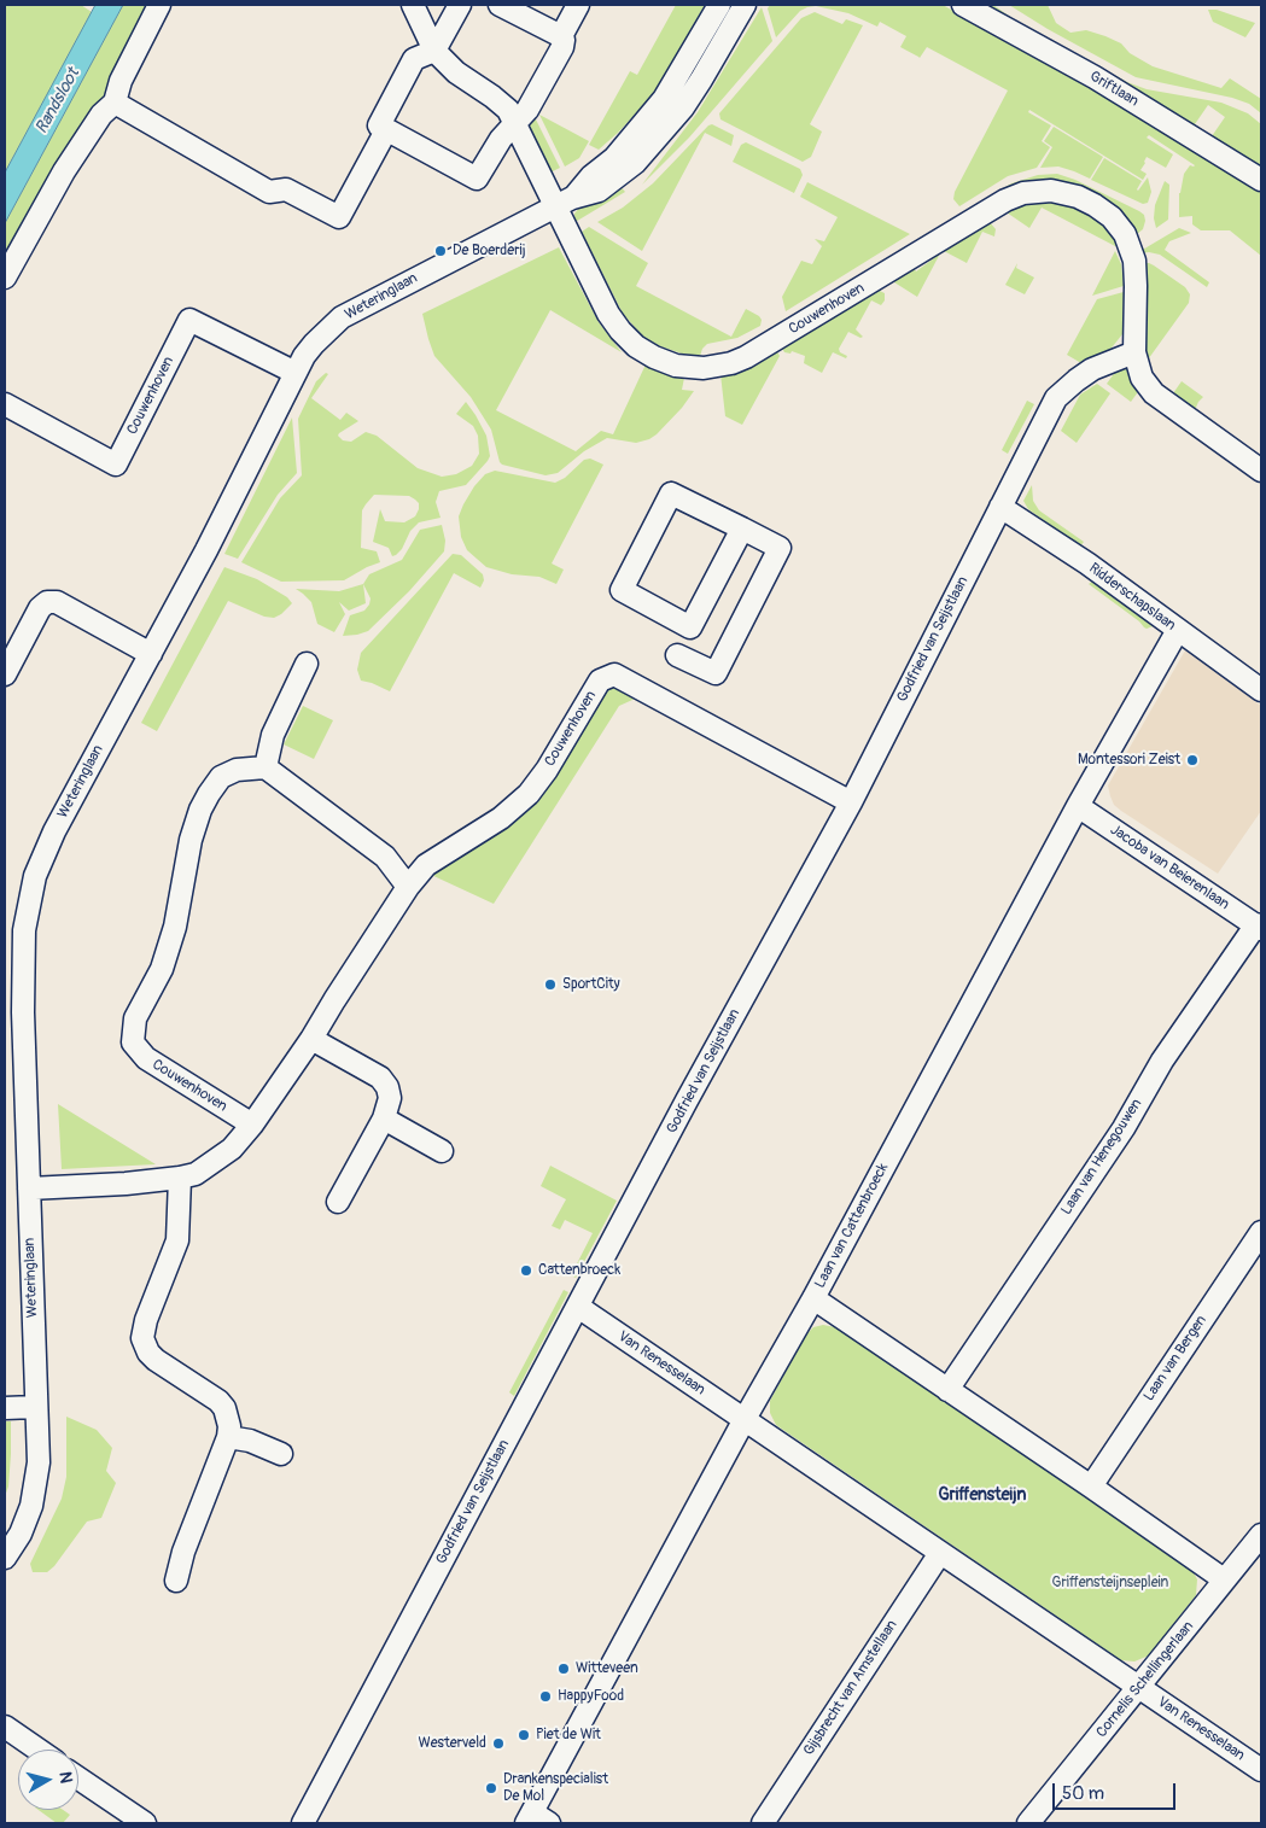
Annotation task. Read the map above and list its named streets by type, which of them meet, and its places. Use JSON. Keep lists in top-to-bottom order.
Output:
{
  "streets": {
    "street": [
      "Griftlaan",
      "Weteringlaan",
      "Couwenhoven",
      "Ridderschapslaan",
      "Godfried van Seijstlaan",
      "Jacoba van Beierenlaan",
      "Laan van Henegouwen",
      "Laan van Cattenbroeck",
      "Laan van Bergen",
      "Van Renesselaan",
      "Cornelis Schellingerlaan",
      "Gijsbrecht van Amstellaan"
    ]
  },
  "crossings": [
    ["Weteringlaan", "Couwenhoven"],
    ["Couwenhoven", "Godfried van Seijstlaan"],
    ["Ridderschapslaan", "Godfried van Seijstlaan"],
    ["Ridderschapslaan", "Laan van Cattenbroeck"],
    ["Godfried van Seijstlaan", "Van Renesselaan"],
    ["Jacoba van Beierenlaan", "Laan van Henegouwen"],
    ["Jacoba van Beierenlaan", "Laan van Cattenbroeck"],
    ["Laan van Cattenbroeck", "Van Renesselaan"],
    ["Van Renesselaan", "Cornelis Schellingerlaan"]
  ],
  "districts": ["Griffensteijn"],
  "water": ["Randsloot"],
  "parks": ["Griffensteijnseplein"],
  "places": [
    "De Boerderij",
    "Montessori Zeist",
    "SportCity",
    "Cattenbroeck",
    "Witteveen",
    "HappyFood",
    "Piet de Wit",
    "Westerveld",
    "Drankenspecialist De Mol"
  ],
  "scale_bar": "50 m",
  "north": "right"
}
